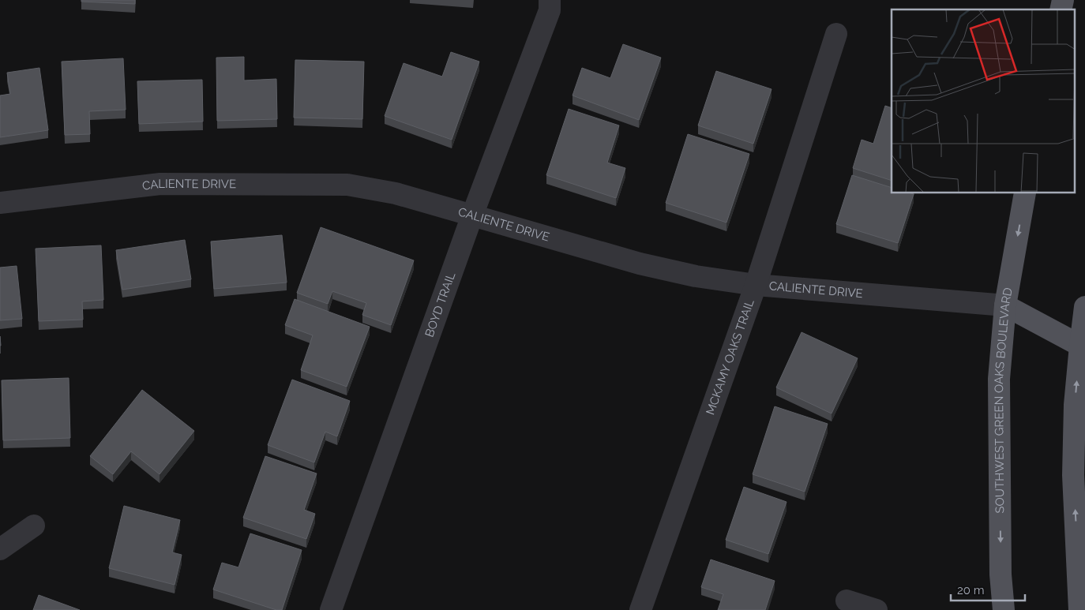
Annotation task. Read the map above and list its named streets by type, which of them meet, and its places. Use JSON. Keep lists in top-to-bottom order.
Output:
{
  "streets": {
    "main road": ["SOUTHWEST GREEN OAKS BOULEVARD"],
    "street": ["CALIENTE DRIVE", "BOYD TRAIL", "MCKAMY OAKS TRAIL"]
  },
  "crossings": [
    ["CALIENTE DRIVE", "BOYD TRAIL"],
    ["CALIENTE DRIVE", "MCKAMY OAKS TRAIL"],
    ["CALIENTE DRIVE", "SOUTHWEST GREEN OAKS BOULEVARD"]
  ],
  "scale_bar": "20 m"
}
